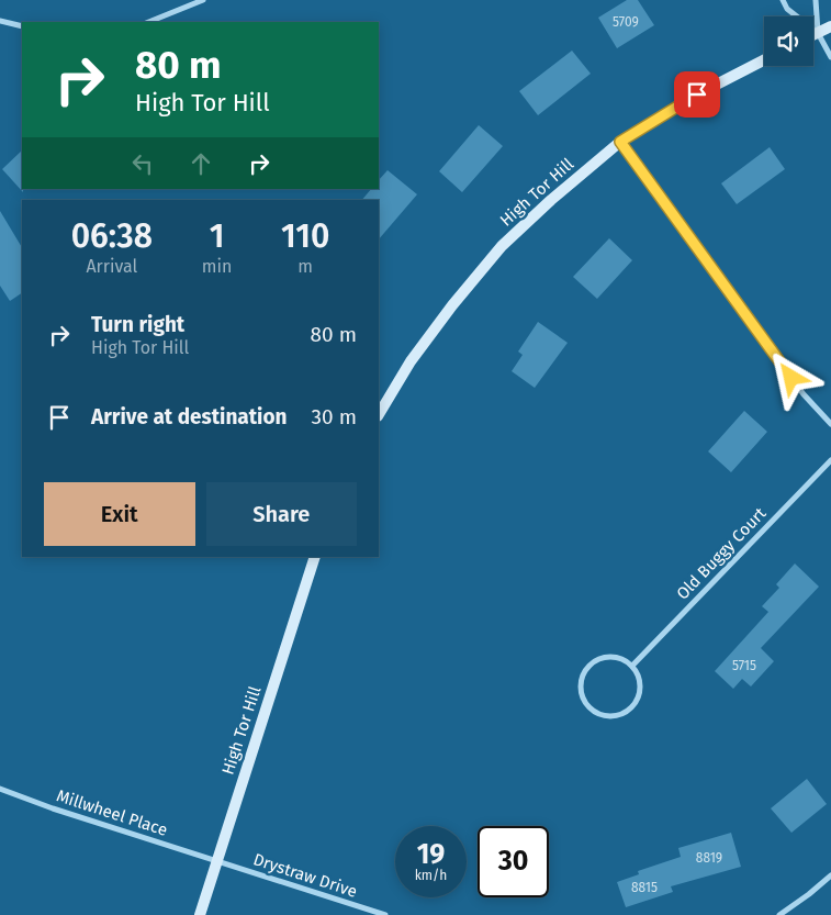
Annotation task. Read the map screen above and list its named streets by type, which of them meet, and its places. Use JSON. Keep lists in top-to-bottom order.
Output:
{
  "streets": {
    "street": [
      "High Tor Hill",
      "Old Buggy Court",
      "Millwheel Place",
      "Drystraw Drive"
    ]
  },
  "crossings": [
    ["High Tor Hill", "Millwheel Place"],
    ["High Tor Hill", "Drystraw Drive"],
    ["Millwheel Place", "Drystraw Drive"]
  ],
  "house_numbers": [
    "5709",
    "5715",
    "8819",
    "8815"
  ],
  "page": {
    "turn": ["80 m", "High Tor Hill"],
    "eta": [
      "06:38",
      "Arrival",
      "1",
      "min",
      "110",
      "m"
    ],
    "list": [
      {
        "name": "Turn right",
        "note": "High Tor Hill",
        "value": "80 m"
      },
      {
        "name": "Arrive at destination",
        "value": "30 m"
      }
    ],
    "buttons": ["Exit", "Share"],
    "speed": "19 km/h",
    "limit": "30"
  }
}
